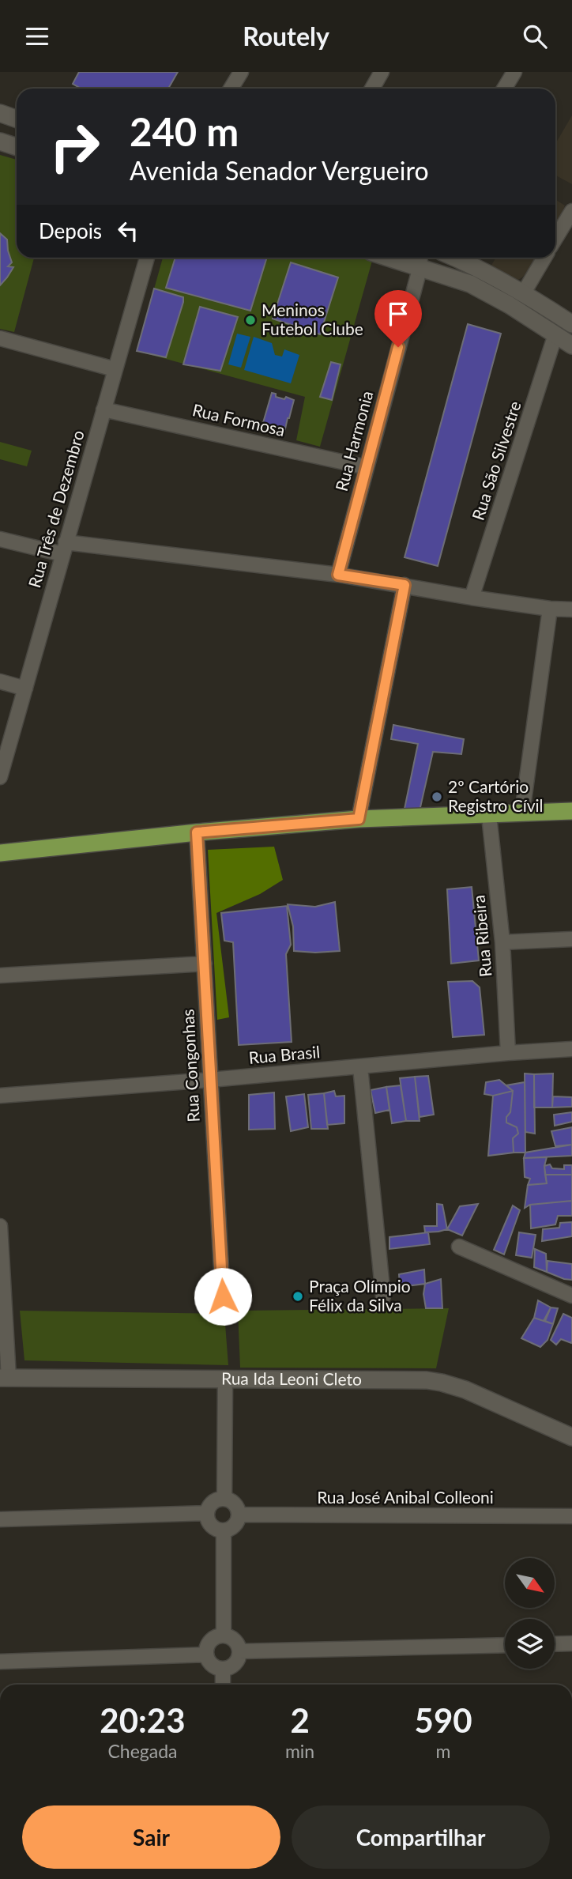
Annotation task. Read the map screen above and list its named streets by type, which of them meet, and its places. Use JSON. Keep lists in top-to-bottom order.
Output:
{
  "streets": {
    "street": [
      "Rua Formosa",
      "Rua Harmonia",
      "Rua São Silvestre",
      "Rua Três de Dezembro",
      "Rua Ribeira",
      "Rua Brasil",
      "Rua Congonhas",
      "Rua Ida Leoni Cleto",
      "Rua José Anibal Colleoni"
    ]
  },
  "crossings": [
    ["Rua Formosa", "Rua Harmonia"],
    ["Rua Formosa", "Rua Três de Dezembro"],
    ["Rua Ribeira", "Rua Brasil"],
    ["Rua Brasil", "Rua Congonhas"]
  ],
  "places": ["Meninos Futebol Clube", "2º Cartório Registro Cívil", "Praça Olímpio Félix da Silva"],
  "north": "bottom right",
  "page": {
    "header": "Routely",
    "turn": ["240 m", "Avenida Senador Vergueiro"],
    "then": "Depois",
    "eta": [
      "20:23",
      "Chegada",
      "2",
      "min",
      "590",
      "m"
    ],
    "buttons": ["Sair", "Compartilhar"]
  }
}
